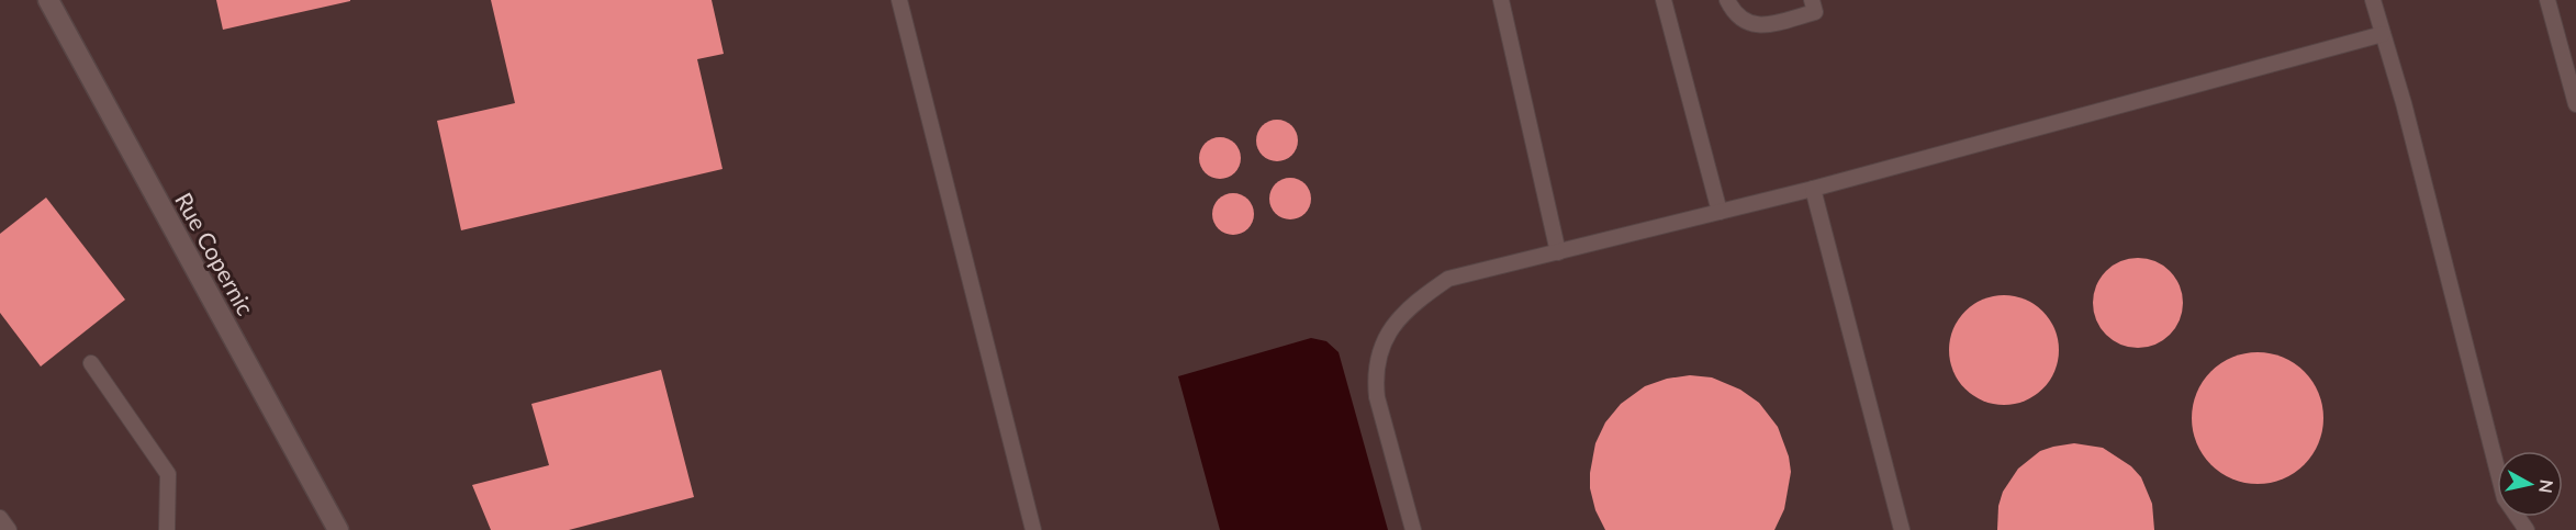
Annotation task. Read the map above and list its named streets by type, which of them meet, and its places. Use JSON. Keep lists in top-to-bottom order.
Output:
{
  "streets": {
    "street": ["Rue Copernic"]
  },
  "north": "right"
}
